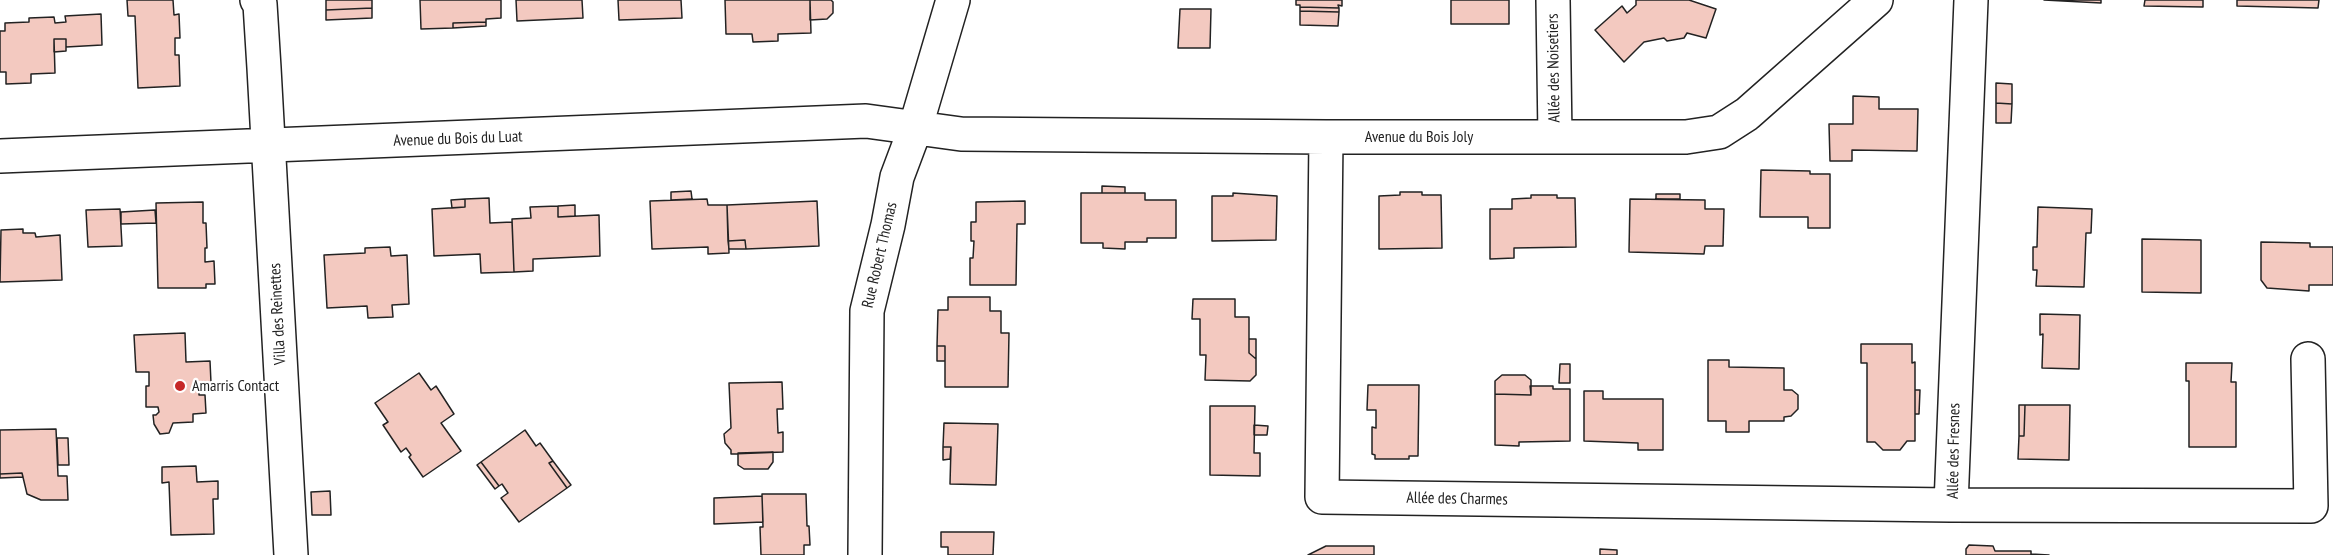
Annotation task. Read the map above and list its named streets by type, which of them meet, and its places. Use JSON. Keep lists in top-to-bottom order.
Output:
{
  "streets": {
    "street": [
      "Allée des Noisetiers",
      "Avenue du Bois Joly",
      "Avenue du Bois du Luat",
      "Rue Robert Thomas",
      "Villa des Reinettes",
      "Allée des Fresnes",
      "Allée des Charmes"
    ]
  },
  "crossings": [
    ["Allée des Noisetiers", "Avenue du Bois Joly"],
    ["Avenue du Bois Joly", "Avenue du Bois du Luat"],
    ["Avenue du Bois Joly", "Rue Robert Thomas"],
    ["Avenue du Bois Joly", "Allée des Charmes"],
    ["Avenue du Bois du Luat", "Rue Robert Thomas"],
    ["Avenue du Bois du Luat", "Villa des Reinettes"],
    ["Allée des Fresnes", "Allée des Charmes"]
  ],
  "places": ["Amarris Contact"]
}
